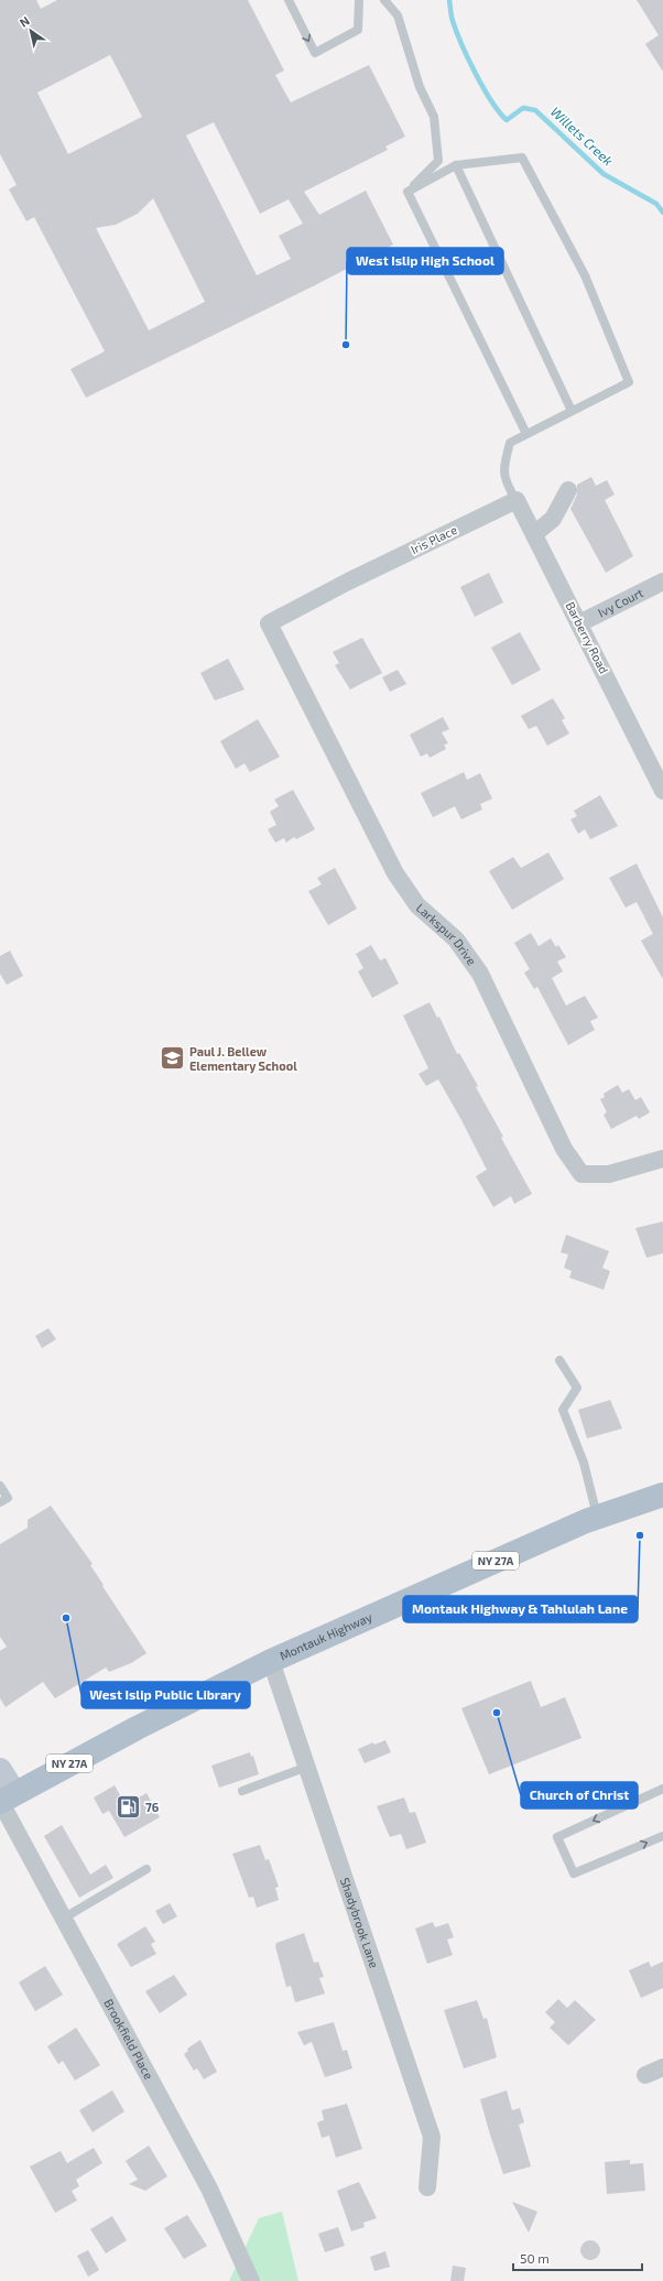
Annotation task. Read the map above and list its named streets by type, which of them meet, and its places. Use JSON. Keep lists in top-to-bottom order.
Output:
{
  "streets": {
    "main road": ["NY 27A", "Montauk Highway"],
    "street": [
      "Iris Place",
      "Ivy Court",
      "Barberry Road",
      "Larkspur Drive",
      "Shadybrook Lane",
      "Brookfield Place"
    ]
  },
  "crossings": [
    ["Iris Place", "Larkspur Drive"],
    ["Ivy Court", "Barberry Road"],
    ["Montauk Highway", "Shadybrook Lane"],
    ["Montauk Highway", "Brookfield Place"]
  ],
  "water": ["Willets Creek"],
  "places": {
    "other": [
      "West Islip High School",
      "Montauk Highway & Tahlulah Lane",
      "West Islip Public Library",
      "Church of Christ"
    ],
    "school or university": ["Paul J. Bellew Elementary School"],
    "fuel station": ["76"]
  },
  "scale_bar": "50 m",
  "north": "top left"
}
